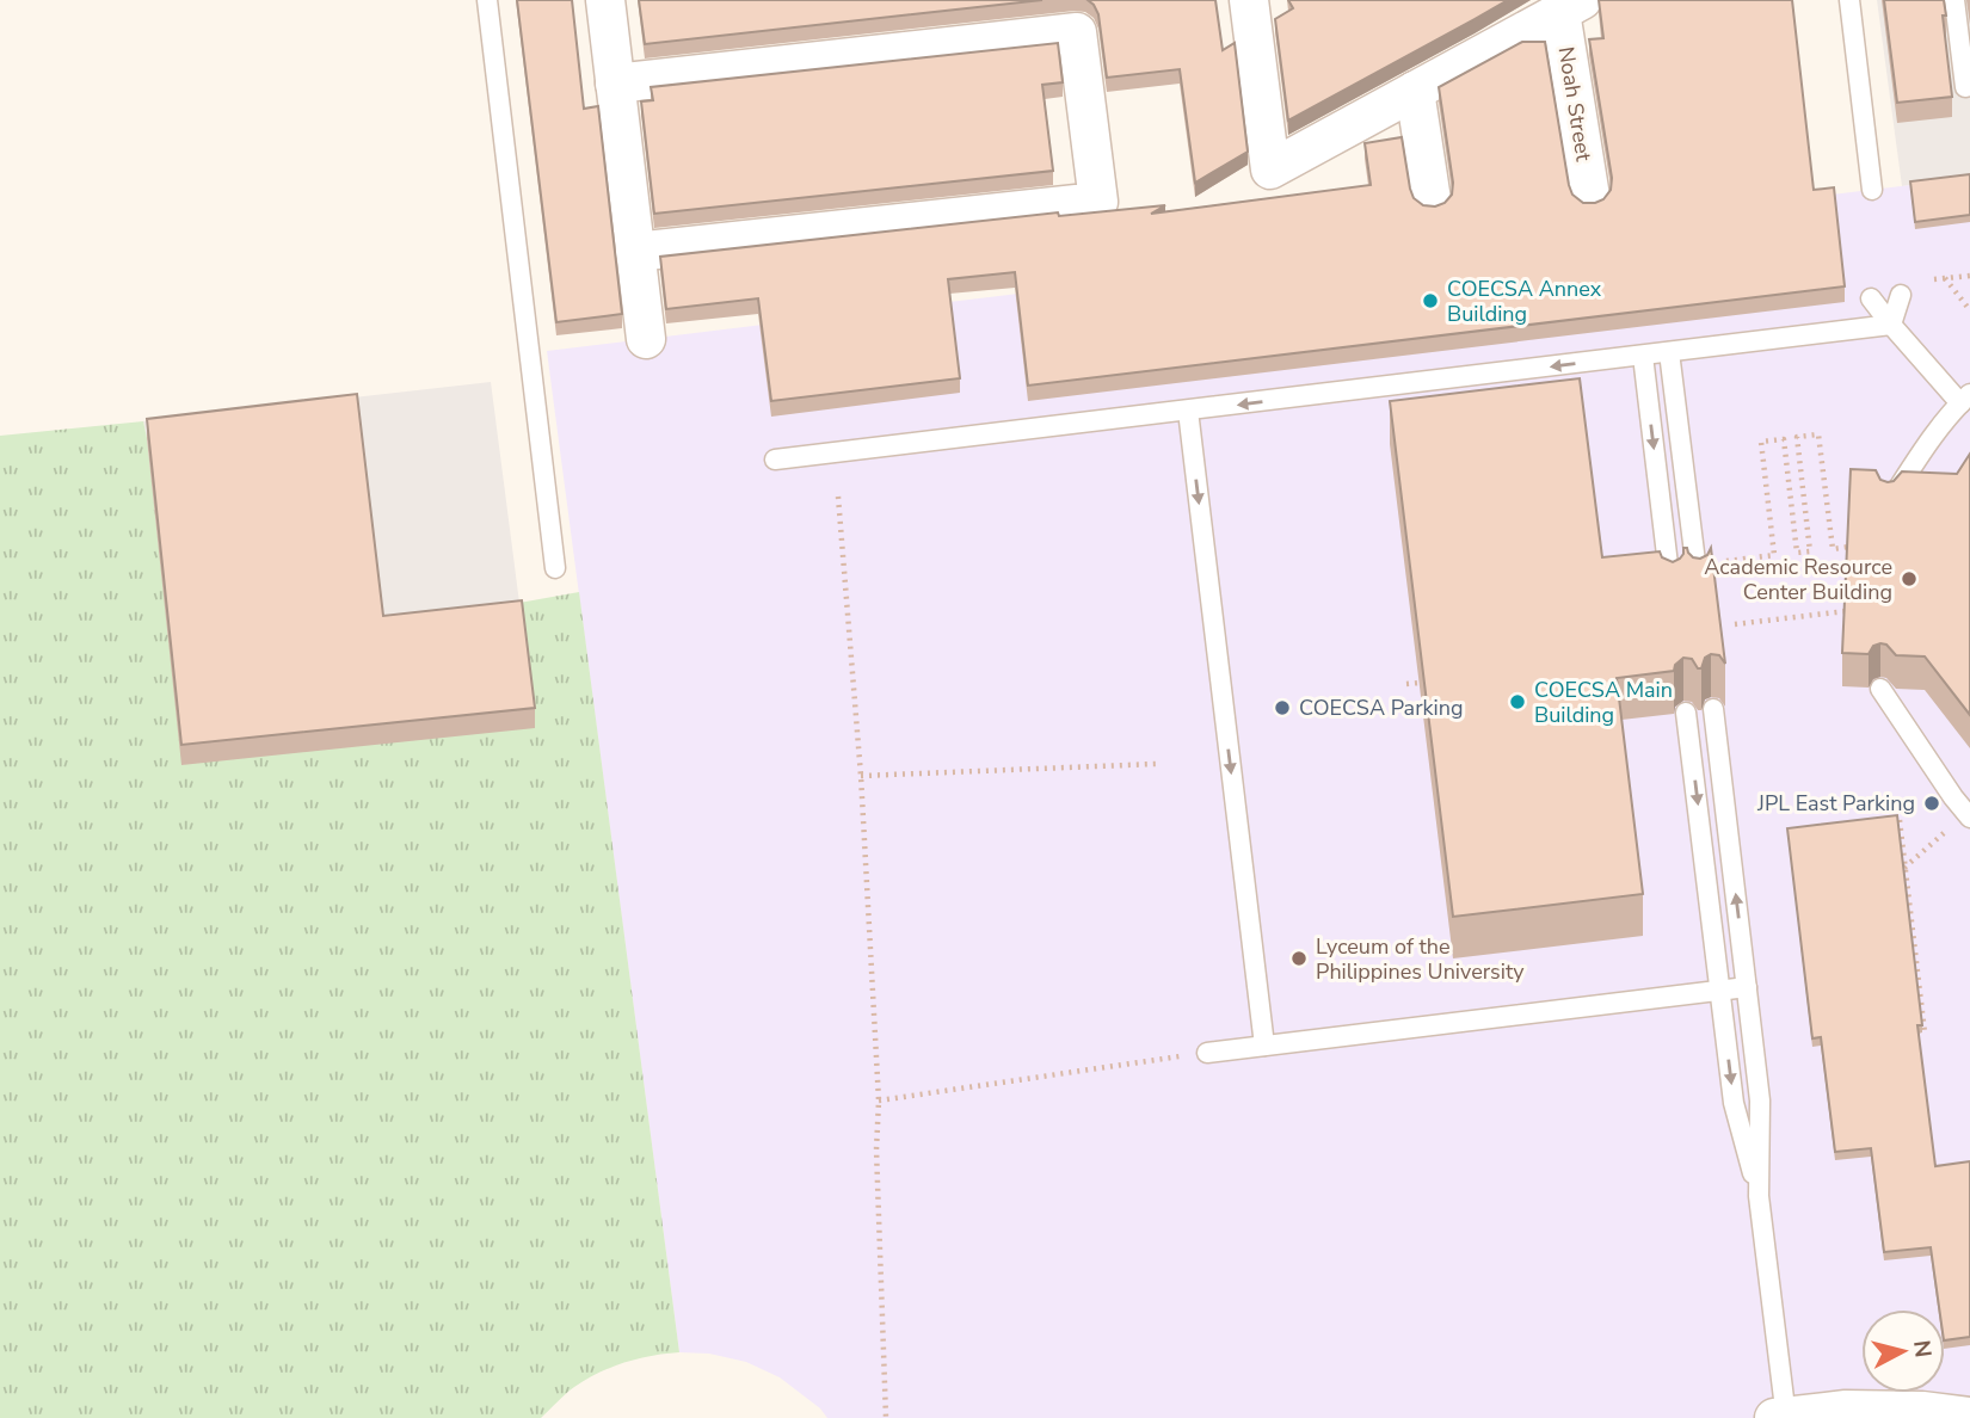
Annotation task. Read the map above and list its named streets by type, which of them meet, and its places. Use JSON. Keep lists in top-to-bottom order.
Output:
{
  "streets": {
    "street": ["Noah Street"]
  },
  "places": [
    "COECSA Annex Building",
    "Academic Resource Center Building",
    "COECSA Main Building",
    "COECSA Parking",
    "JPL East Parking",
    "Lyceum of the Philippines University"
  ],
  "north": "right"
}
